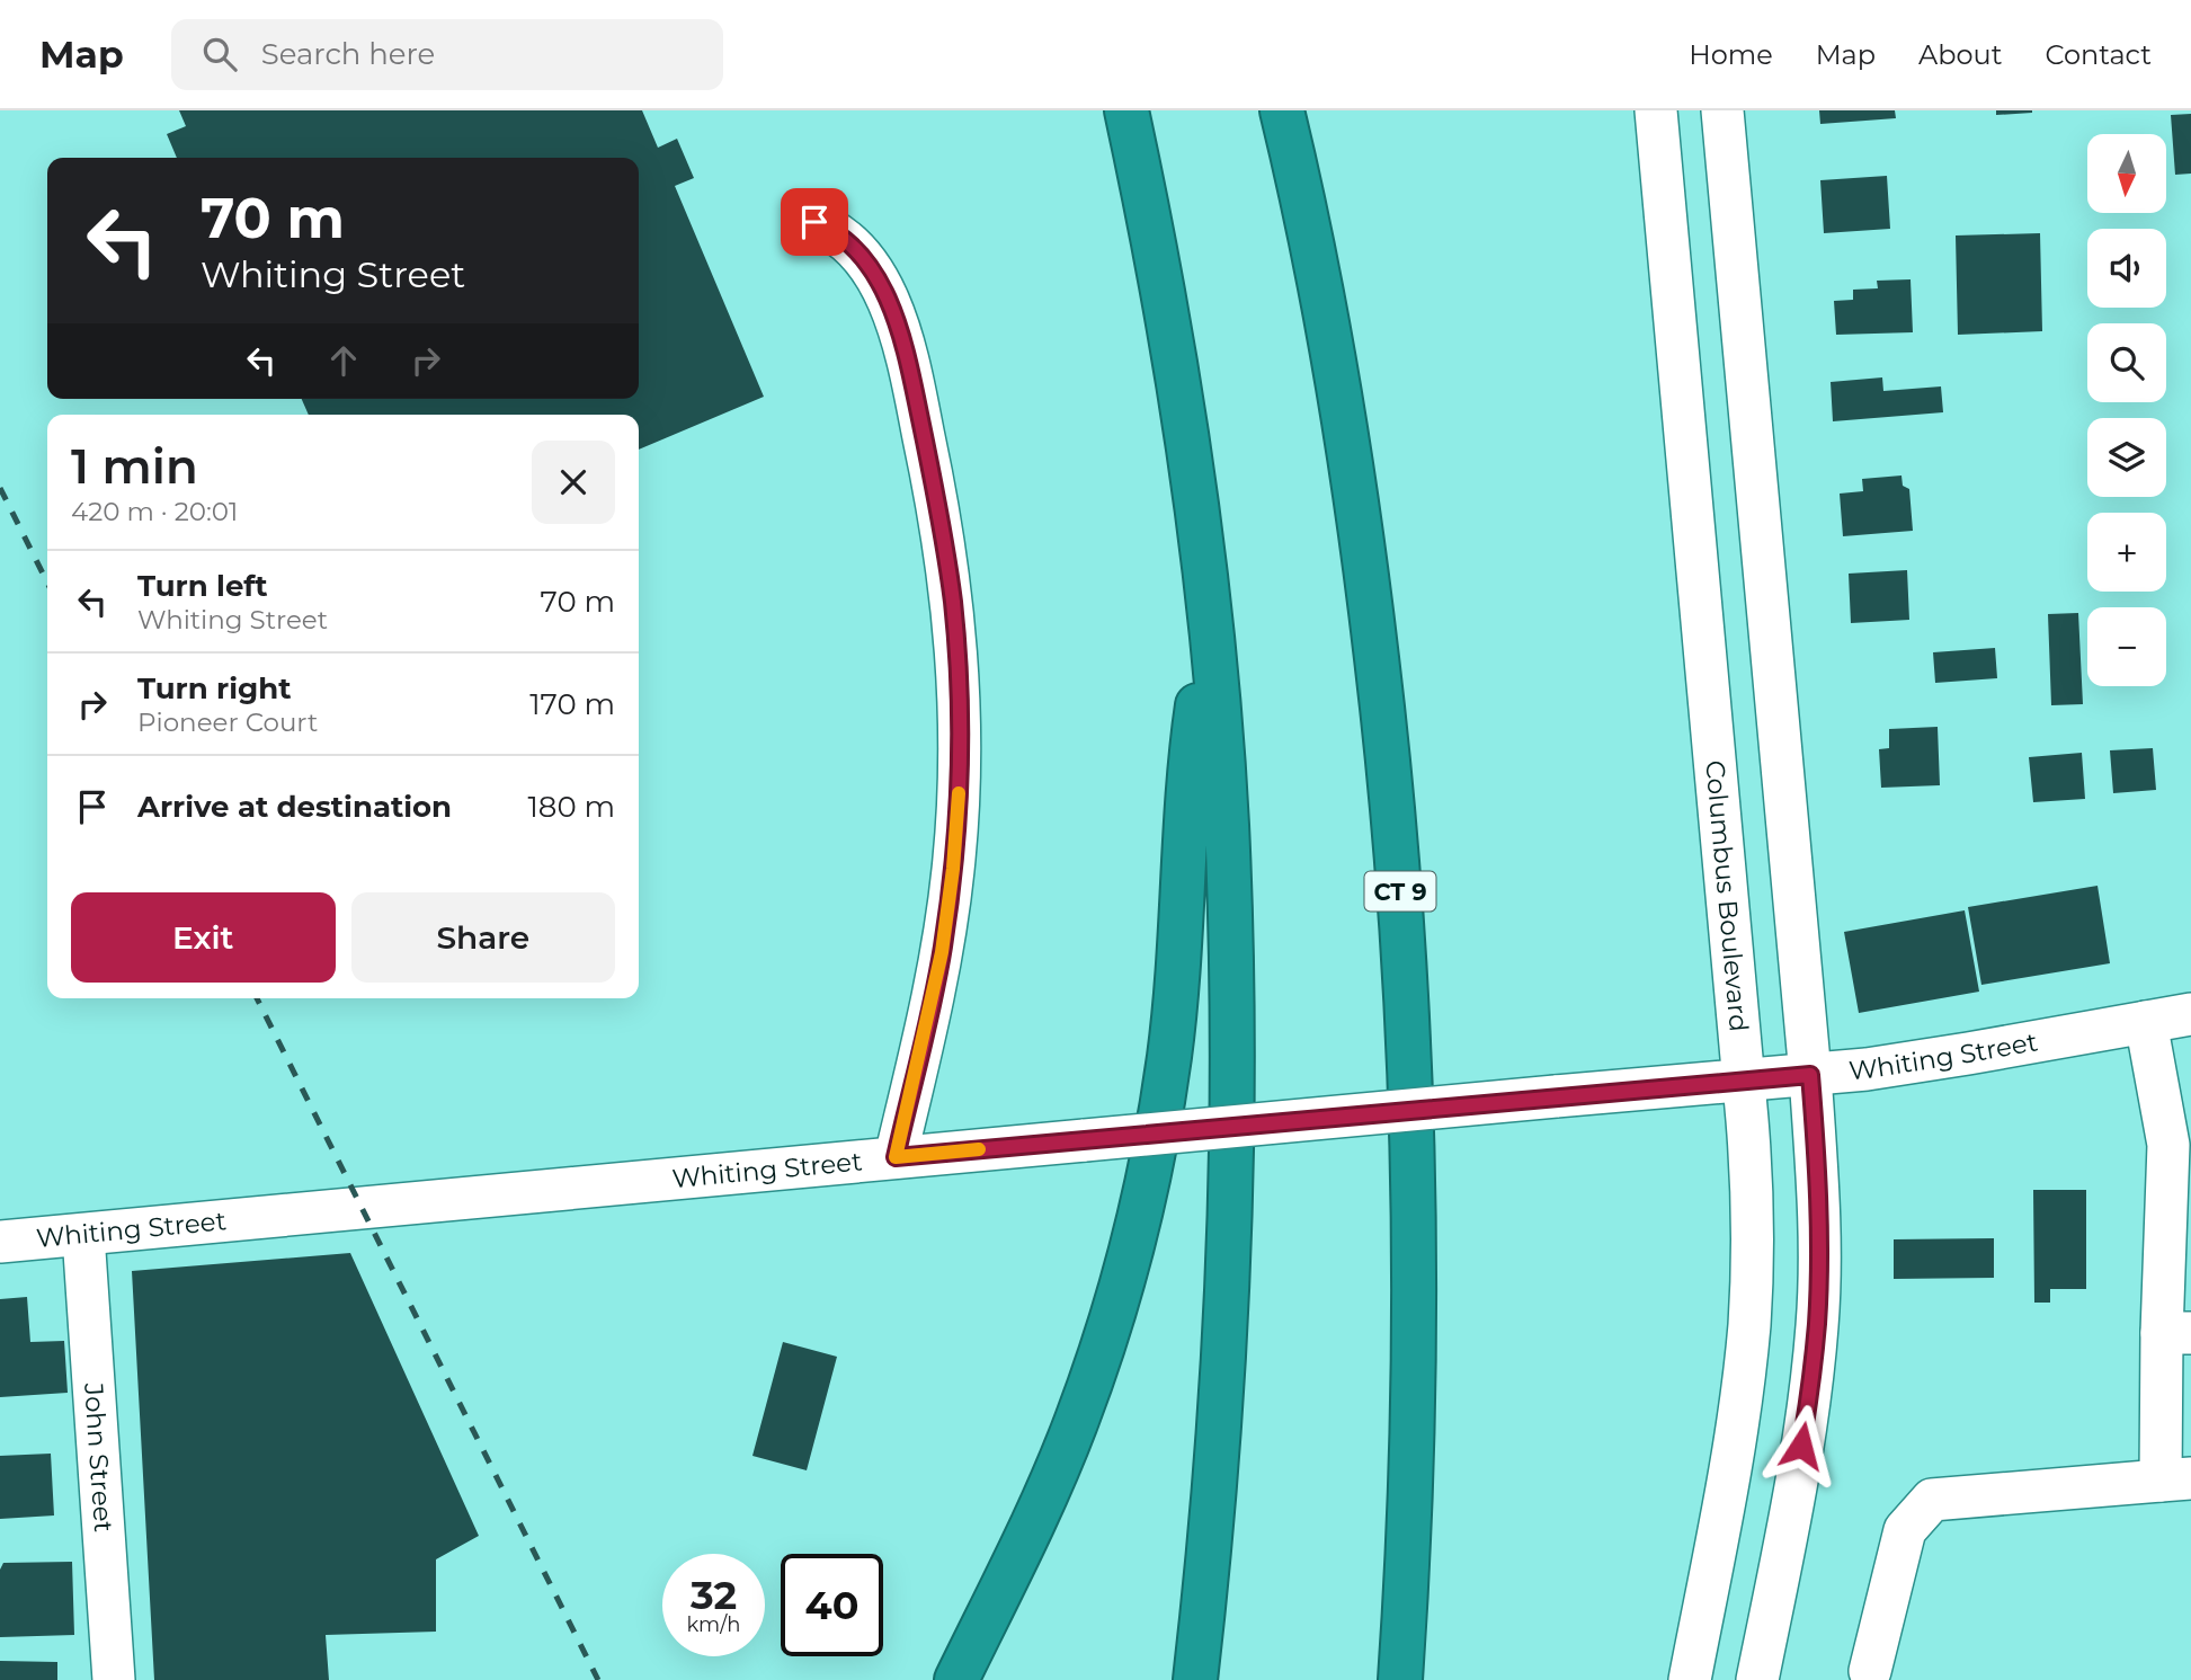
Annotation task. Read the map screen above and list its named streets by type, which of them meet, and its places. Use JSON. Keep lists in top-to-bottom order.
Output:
{
  "streets": {
    "highway": ["CT 9"],
    "street": ["Columbus Boulevard", "Whiting Street", "John Street"]
  },
  "crossings": [
    ["Columbus Boulevard", "Whiting Street"],
    ["Whiting Street", "John Street"]
  ],
  "north": "bottom",
  "page": {
    "header": "Map",
    "search": "Search here",
    "nav": [
      "Home",
      "Map",
      "About",
      "Contact"
    ],
    "map_buttons": ["+", "−"],
    "turn": ["70 m", "Whiting Street"],
    "heading": ["1 min", "420 m · 20:01"],
    "list": [
      {
        "name": "Turn left",
        "note": "Whiting Street",
        "value": "70 m"
      },
      {
        "name": "Turn right",
        "note": "Pioneer Court",
        "value": "170 m"
      },
      {
        "name": "Arrive at destination",
        "value": "180 m"
      }
    ],
    "buttons": ["Exit", "Share"],
    "speed": "32 km/h",
    "limit": "40"
  }
}
